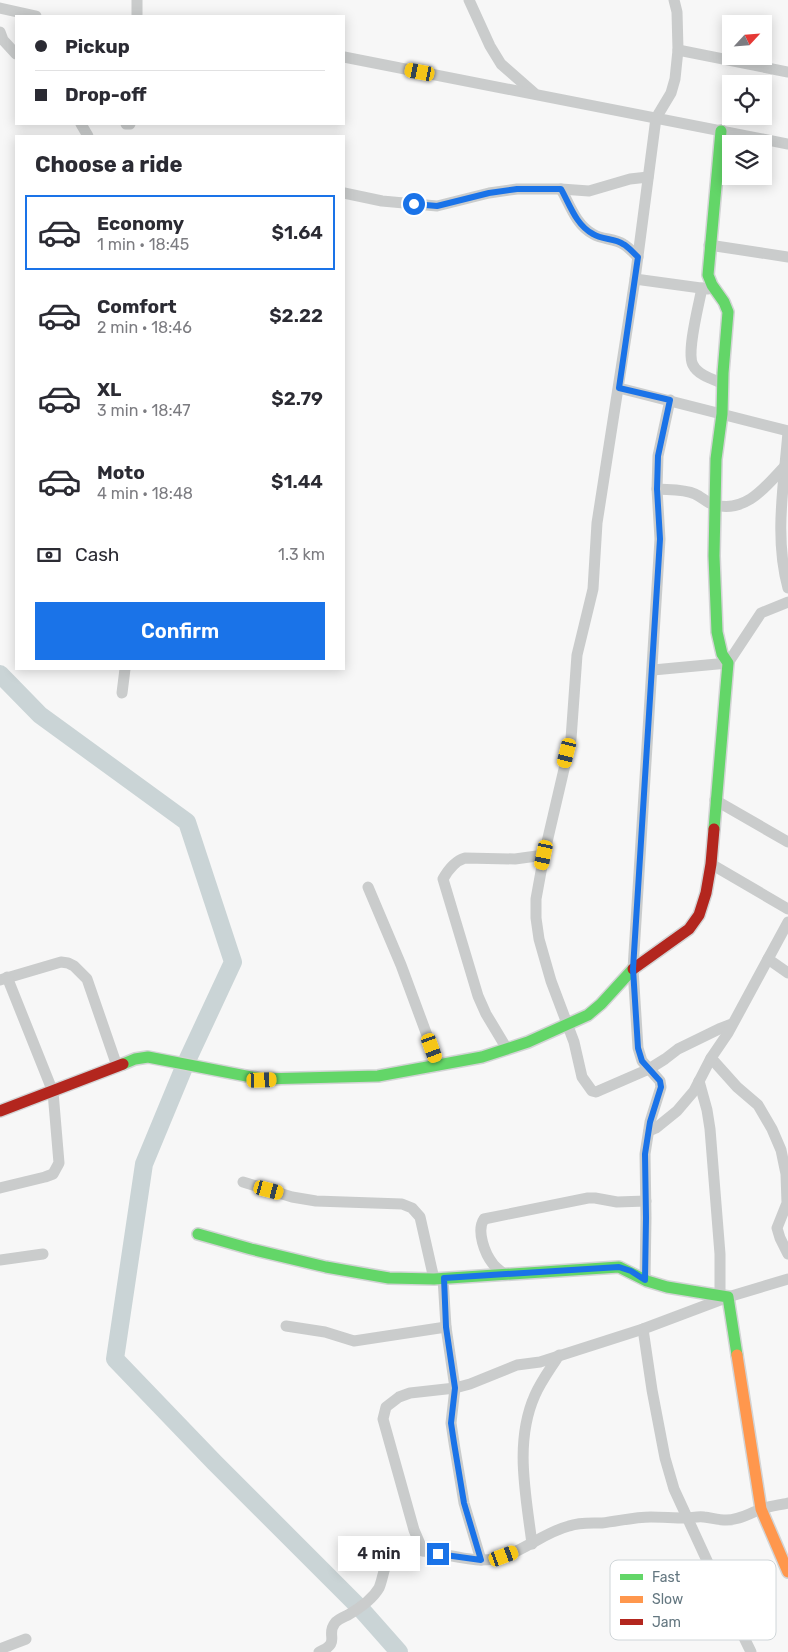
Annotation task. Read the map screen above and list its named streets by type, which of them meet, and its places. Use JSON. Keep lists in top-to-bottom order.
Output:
{
  "legend": ["Fast", "Slow", "Jam"],
  "north": "top right",
  "page": {
    "banner": ["Pickup", "Drop-off"],
    "heading": "Choose a ride",
    "list": [
      {
        "name": "Economy",
        "note": "1 min · 18:45",
        "value": "$1.64"
      },
      {
        "name": "Comfort",
        "note": "2 min · 18:46",
        "value": "$2.22"
      },
      {
        "name": "XL",
        "note": "3 min · 18:47",
        "value": "$2.79"
      },
      {
        "name": "Moto",
        "note": "4 min · 18:48",
        "value": "$1.44"
      }
    ],
    "pay": ["Cash", "1.3 km"],
    "buttons": "Confirm",
    "bubble": "4 min"
  }
}
